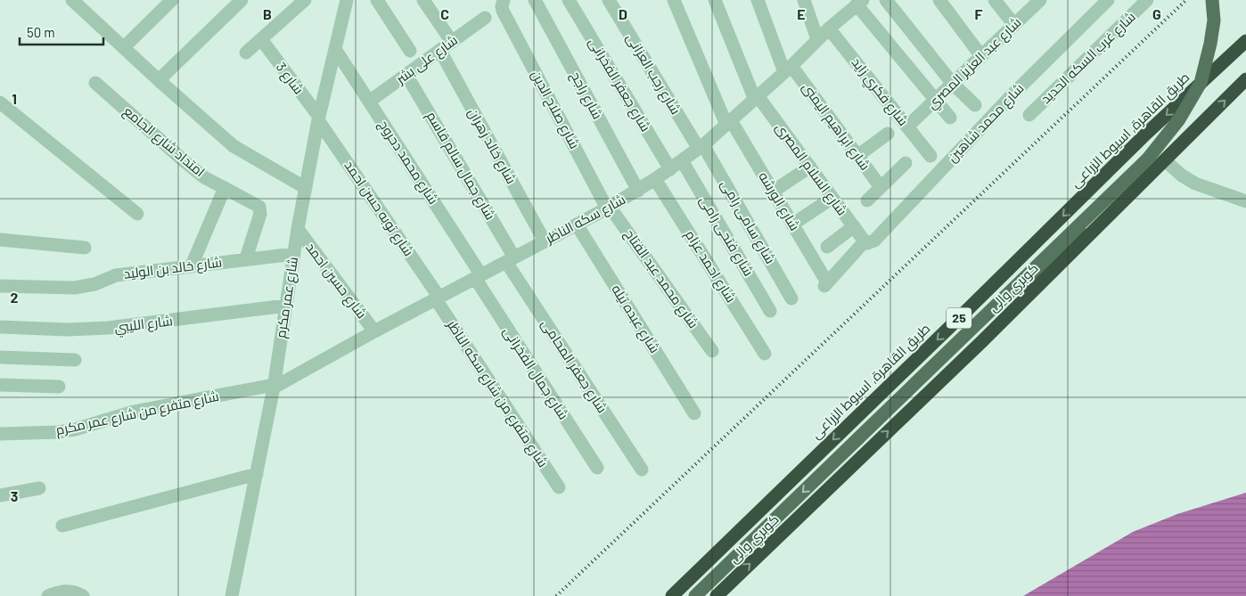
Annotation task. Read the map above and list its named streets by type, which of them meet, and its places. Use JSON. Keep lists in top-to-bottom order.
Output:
{
  "streets": {
    "highway": ["طريق القاهرة, اسيوط الزراعى", "25"],
    "main road": ["كوبري والى"],
    "street": [
      "شارع غرب السكه الحديد",
      "شارع على بشر",
      "شارع عبد العزيز المصري",
      "شارع رجب العزانى",
      "شارع 3",
      "شارع جعفر الفخرانى",
      "شارع فكري زايد",
      "شارع راجح",
      "شارع صلاح الدين",
      "شارع محمد شاهين",
      "شارع ابراهيم اليمنى",
      "امتداد شارع الجامع",
      "شارع خالد زهران",
      "شارع محمد دحروج",
      "شارع جمال سالم قاسم",
      "شارع السلام المصرى",
      "شارع الورشه",
      "شارع توبه حسن احمد",
      "شارع سكه الناظر",
      "شارع سامى رامى",
      "شارع فتحى رامى",
      "شارع احمد عزام",
      "شارع خالد بن الوليد",
      "شارع محمد عبد الفتاح",
      "شارع حسين احمد",
      "شارع عمر مكرم",
      "شارع عبده تيله",
      "شارع الليبي",
      "شارع جعفر المحامى",
      "شارع جمال الفخرانى",
      "شارع متفرع من شارع سكه الناظر",
      "شارع متفرع من شارع عمر مكرم"
    ]
  },
  "crossings": [
    ["شارع على بشر", "شارع خالد زهران"],
    ["شارع على بشر", "شارع محمد دحروج"],
    ["شارع على بشر", "شارع جمال سالم قاسم"],
    ["شارع عبد العزيز المصري", "شارع فكري زايد"],
    ["شارع رجب العزانى", "شارع سكه الناظر"],
    ["شارع رجب العزانى", "شارع سامى رامى"],
    ["شارع 3", "شارع توبه حسن احمد"],
    ["شارع 3", "شارع عمر مكرم"],
    ["شارع جعفر الفخرانى", "شارع سكه الناظر"],
    ["شارع فكري زايد", "شارع سكه الناظر"],
    ["شارع راجح", "شارع سكه الناظر"],
    ["شارع صلاح الدين", "شارع سكه الناظر"],
    ["شارع صلاح الدين", "شارع محمد عبد الفتاح"],
    ["شارع محمد شاهين", "شارع السلام المصرى"],
    ["شارع محمد شاهين", "شارع الورشه"],
    ["شارع ابراهيم اليمنى", "شارع سكه الناظر"],
    ["امتداد شارع الجامع", "شارع خالد بن الوليد"],
    ["شارع خالد زهران", "شارع سكه الناظر"],
    ["شارع محمد دحروج", "شارع سكه الناظر"],
    ["شارع محمد دحروج", "شارع عمر مكرم"],
    ["شارع محمد دحروج", "شارع جمال الفخرانى"],
    ["شارع جمال سالم قاسم", "شارع سكه الناظر"],
    ["شارع جمال سالم قاسم", "شارع جعفر المحامى"],
    ["شارع السلام المصرى", "شارع الورشه"],
    ["شارع السلام المصرى", "شارع سكه الناظر"],
    ["شارع الورشه", "شارع سكه الناظر"],
    ["شارع توبه حسن احمد", "شارع سكه الناظر"],
    ["شارع توبه حسن احمد", "شارع عمر مكرم"],
    ["شارع توبه حسن احمد", "شارع متفرع من شارع سكه الناظر"],
    ["شارع سكه الناظر", "شارع سامى رامى"],
    ["شارع سكه الناظر", "شارع فتحى رامى"],
    ["شارع سكه الناظر", "شارع احمد عزام"],
    ["شارع سكه الناظر", "شارع محمد عبد الفتاح"],
    ["شارع سكه الناظر", "شارع حسين احمد"],
    ["شارع سكه الناظر", "شارع عمر مكرم"],
    ["شارع سكه الناظر", "شارع عبده تيله"],
    ["شارع سكه الناظر", "شارع جعفر المحامى"],
    ["شارع سكه الناظر", "شارع جمال الفخرانى"],
    ["شارع سكه الناظر", "شارع متفرع من شارع سكه الناظر"],
    ["شارع سكه الناظر", "شارع متفرع من شارع عمر مكرم"],
    ["شارع خالد بن الوليد", "شارع عمر مكرم"],
    ["شارع حسين احمد", "شارع عمر مكرم"],
    ["كوبري والى", "25"],
    ["شارع عمر مكرم", "شارع الليبي"],
    ["شارع عمر مكرم", "شارع متفرع من شارع عمر مكرم"]
  ],
  "scale_bar": "50 m",
  "grid": {
    "columns": [
      "B",
      "C",
      "D",
      "E",
      "F",
      "G"
    ],
    "rows": ["1", "2", "3"]
  }
}
